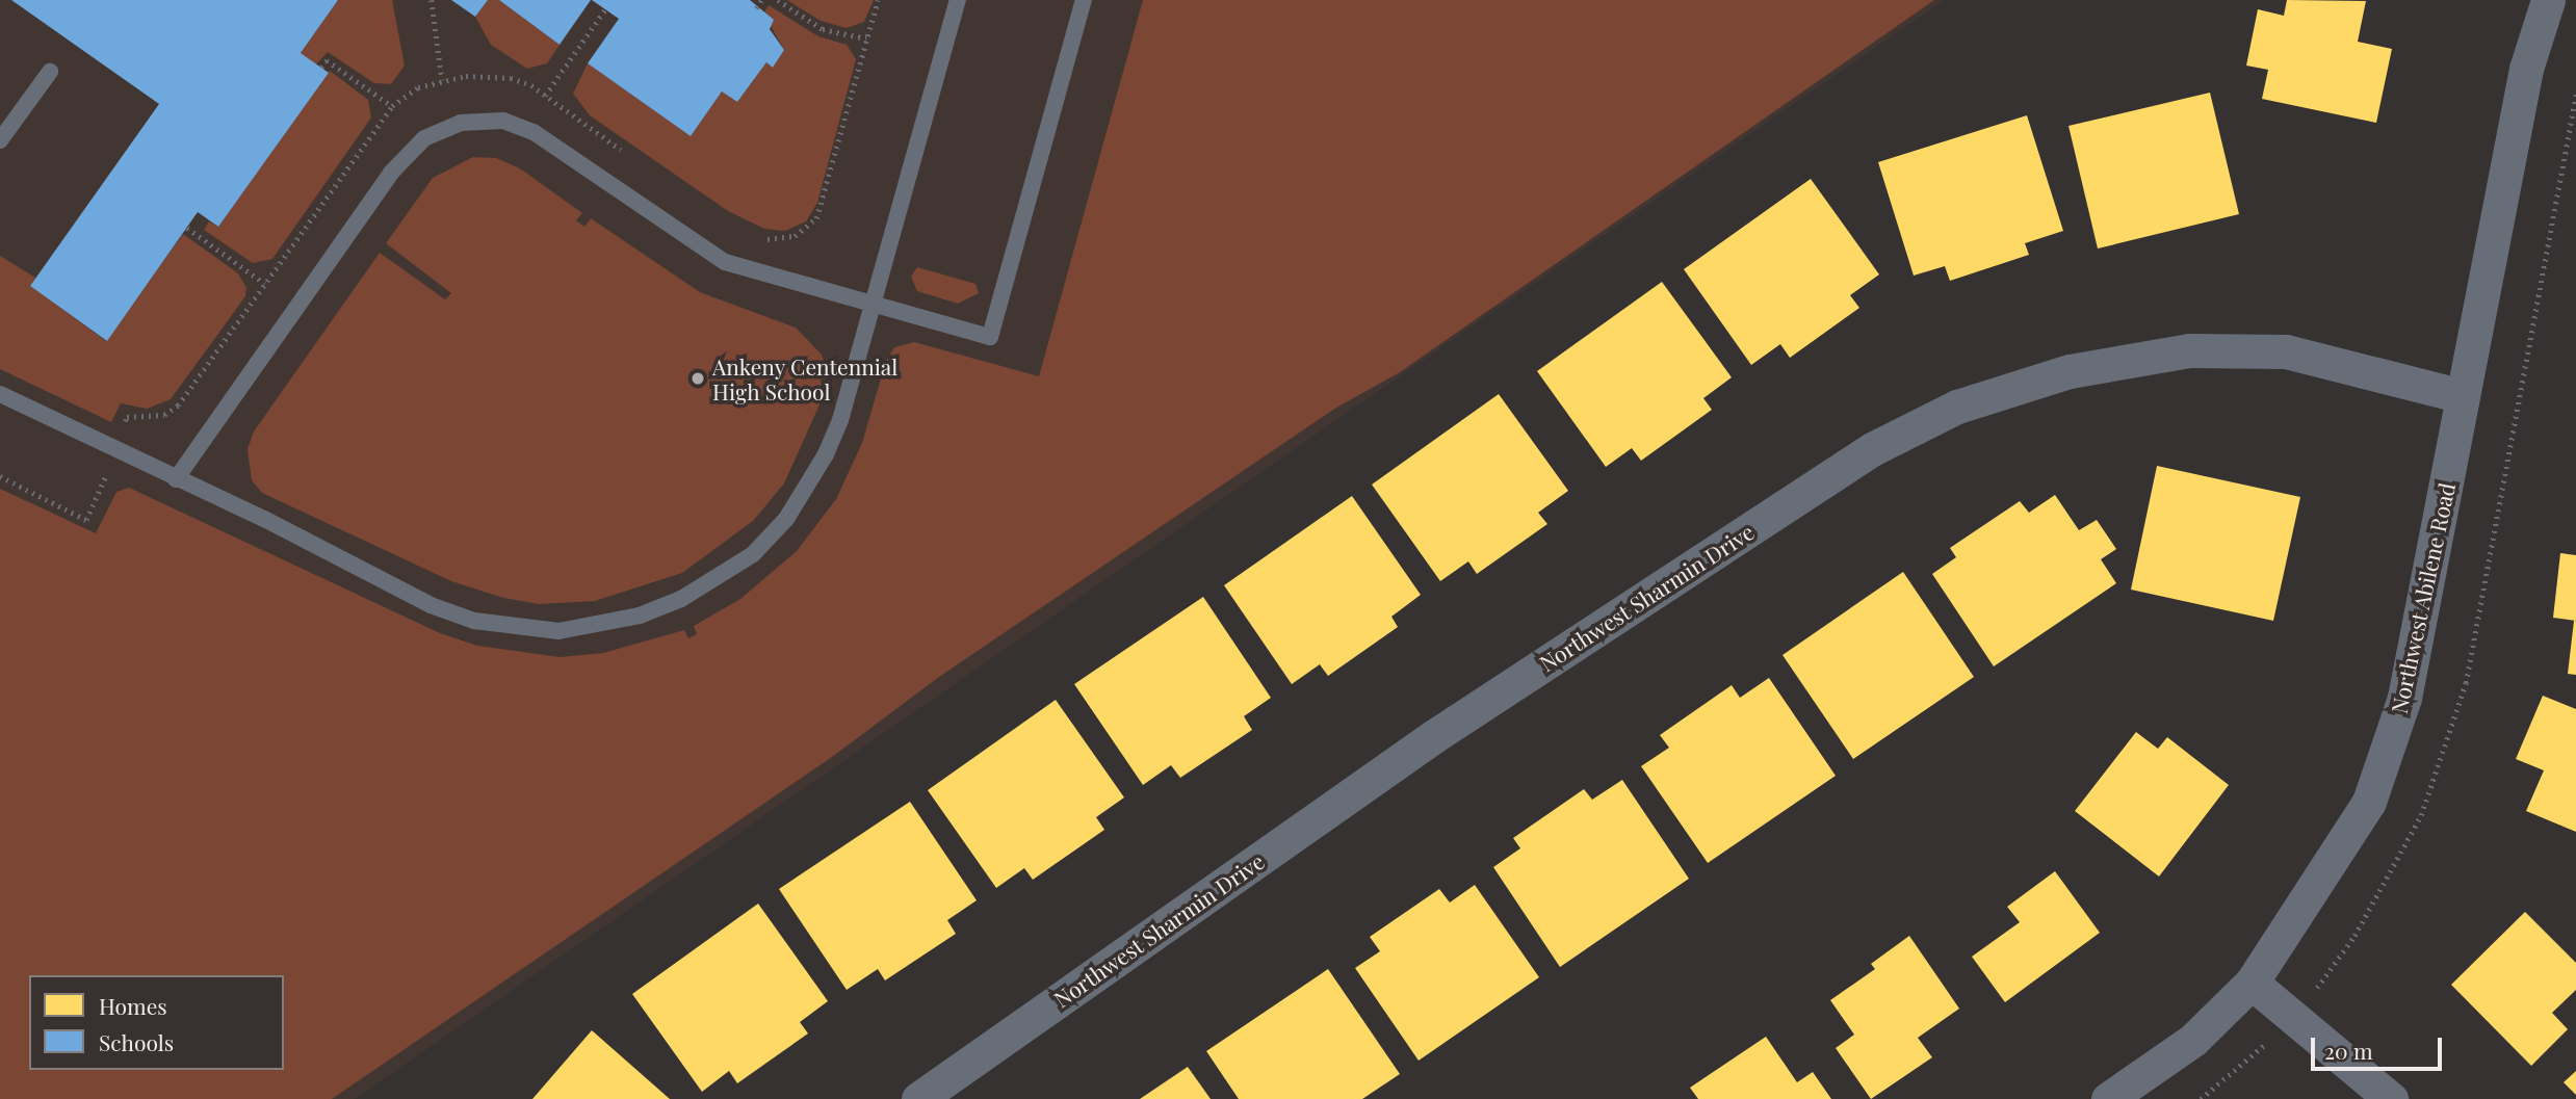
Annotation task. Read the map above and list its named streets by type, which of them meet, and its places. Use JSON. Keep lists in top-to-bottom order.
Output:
{
  "streets": {
    "street": ["Northwest Sharmin Drive", "Northwest Abilene Road"]
  },
  "crossings": [
    ["Northwest Sharmin Drive", "Northwest Abilene Road"]
  ],
  "places": ["Ankeny Centennial High School"],
  "legend": ["Homes", "Schools"],
  "scale_bar": "20 m"
}
